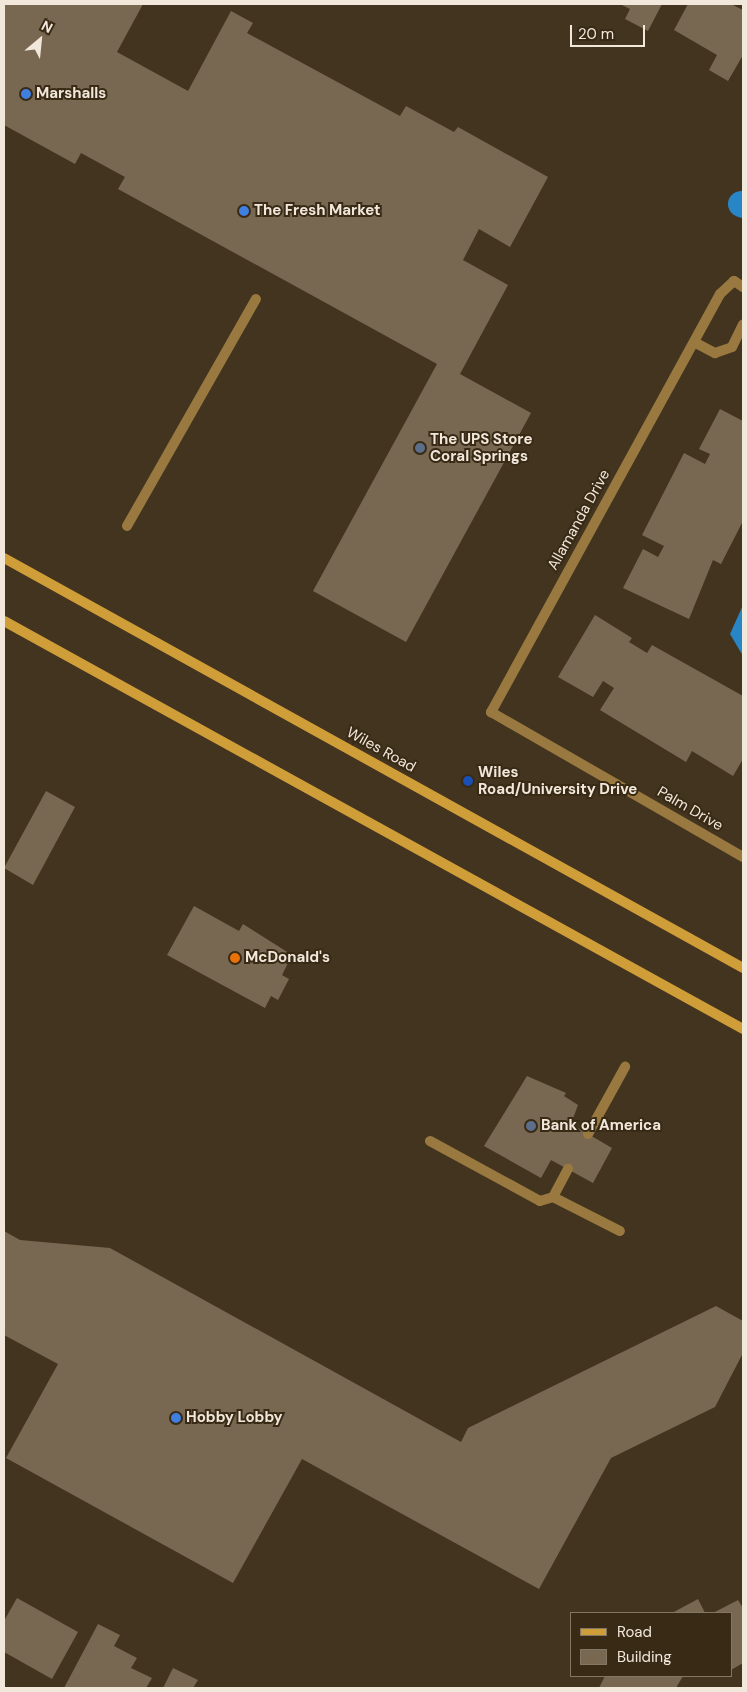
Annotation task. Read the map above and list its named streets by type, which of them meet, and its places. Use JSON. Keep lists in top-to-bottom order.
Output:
{
  "streets": {
    "main road": ["Wiles Road"],
    "street": ["Allamanda Drive", "Palm Drive"]
  },
  "crossings": [
    ["Allamanda Drive", "Palm Drive"]
  ],
  "places": [
    "Marshalls",
    "The Fresh Market",
    "The UPS Store Coral Springs",
    "Wiles Road/University Drive",
    "McDonald's",
    "Bank of America",
    "Hobby Lobby"
  ],
  "legend": ["Road", "Building"],
  "scale_bar": "20 m",
  "north": "top right"
}
